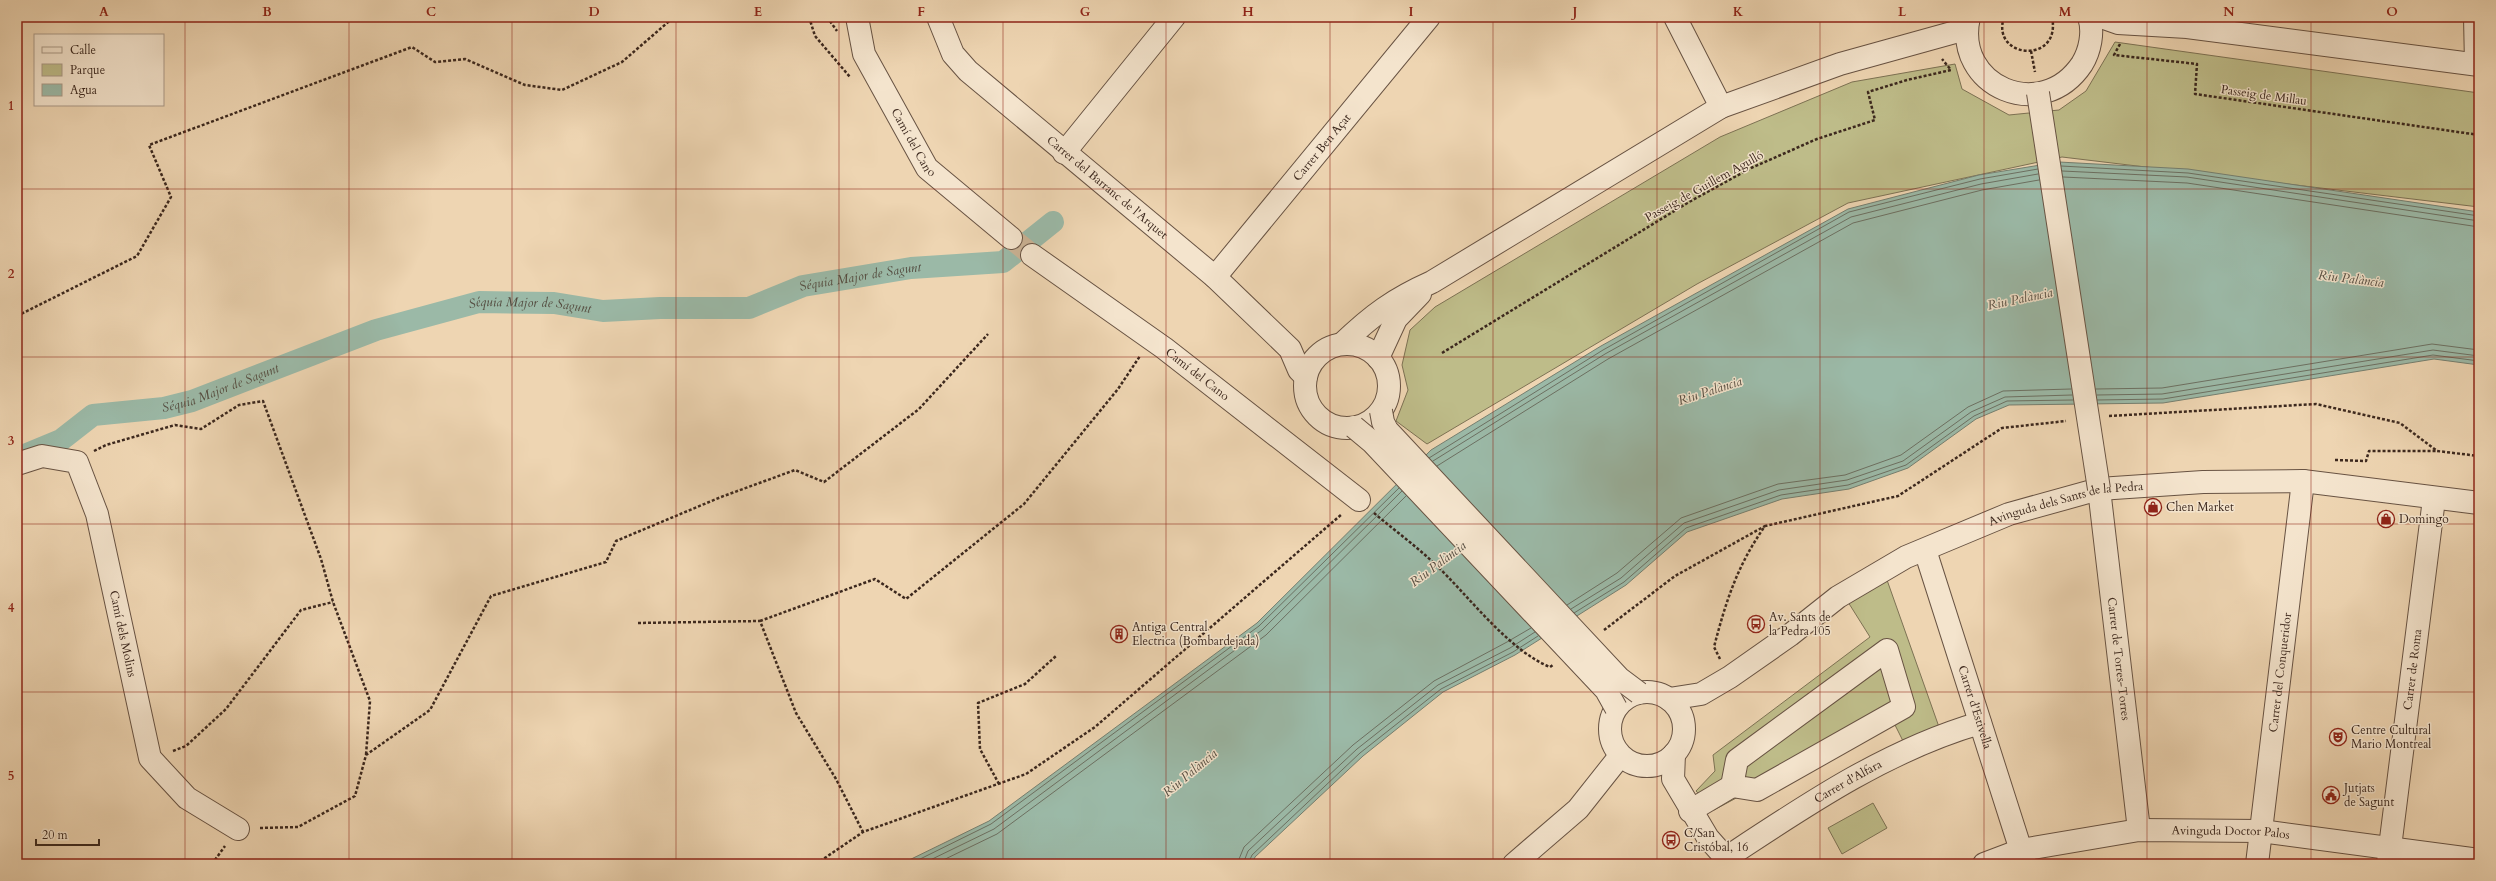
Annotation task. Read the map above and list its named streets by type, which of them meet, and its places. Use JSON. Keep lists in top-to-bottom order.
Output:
{
  "streets": {
    "street": [
      "Camí del Cano",
      "Carrer Ben Açat",
      "Carrer del Barranc de l'Arquet",
      "Avinguda dels Sants de la Pedra",
      "Camí dels Molins",
      "Carrer de Torres-Torres",
      "Carrer de Roma",
      "Carrer del Conqueridor",
      "Carrer d'Estivella",
      "Carrer d'Alfara",
      "Avinguda Doctor Palos"
    ],
    "path": ["Passeig de Millau", "Passeig de Guillem Agulló"]
  },
  "crossings": [
    ["Carrer Ben Açat", "Carrer del Barranc de l'Arquet"],
    ["Avinguda dels Sants de la Pedra", "Carrer de Torres-Torres"],
    ["Avinguda dels Sants de la Pedra", "Carrer de Roma"],
    ["Avinguda dels Sants de la Pedra", "Carrer del Conqueridor"],
    ["Avinguda dels Sants de la Pedra", "Carrer d'Estivella"],
    ["Carrer de Torres-Torres", "Avinguda Doctor Palos"],
    ["Carrer de Roma", "Avinguda Doctor Palos"],
    ["Carrer del Conqueridor", "Avinguda Doctor Palos"],
    ["Carrer d'Estivella", "Carrer d'Alfara"],
    ["Carrer d'Estivella", "Avinguda Doctor Palos"]
  ],
  "water": ["Séquia Major de Sagunt", "Riu Palància"],
  "places": {
    "shop": ["Chen Market", "Domingo"],
    "bus stop": ["Av. Sants de la Pedra 105", "C/San Cristóbal, 16"],
    "building": ["Antiga Central Electrica (Bombardejada)"],
    "theatre": ["Centre Cultural Mario Montreal"],
    "public building": ["Jutjats de Sagunt"]
  },
  "legend": ["Calle", "Parque", "Agua"],
  "scale_bar": "20 m",
  "grid": {
    "columns": [
      "A",
      "B",
      "C",
      "D",
      "E",
      "F",
      "G",
      "H",
      "I",
      "J",
      "K",
      "L",
      "M",
      "N",
      "O"
    ],
    "rows": [
      "1",
      "2",
      "3",
      "4",
      "5"
    ]
  }
}
